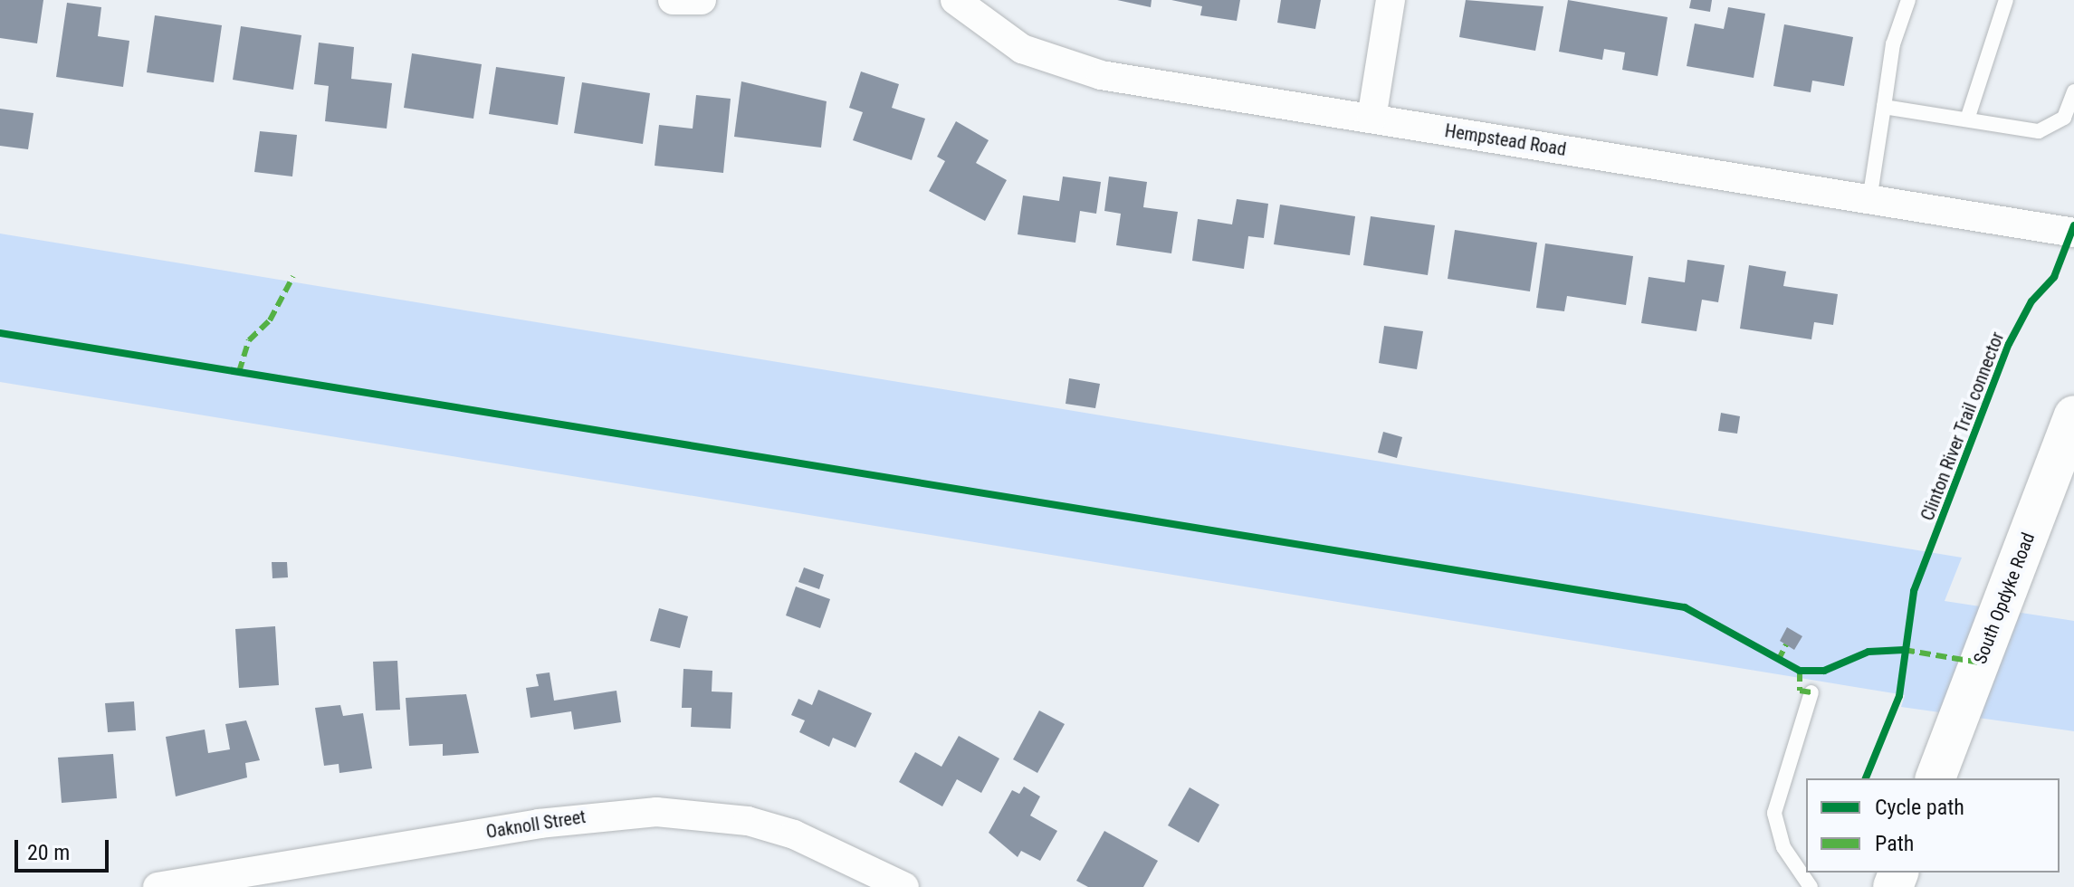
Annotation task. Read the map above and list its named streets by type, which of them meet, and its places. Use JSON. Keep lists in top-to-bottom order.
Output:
{
  "streets": {
    "main road": ["South Opdyke Road"],
    "street": ["Hempstead Road", "Oaknoll Street"],
    "cycle path": ["Clinton River Trail connector"]
  },
  "legend": ["Cycle path", "Path"],
  "scale_bar": "20 m"
}
